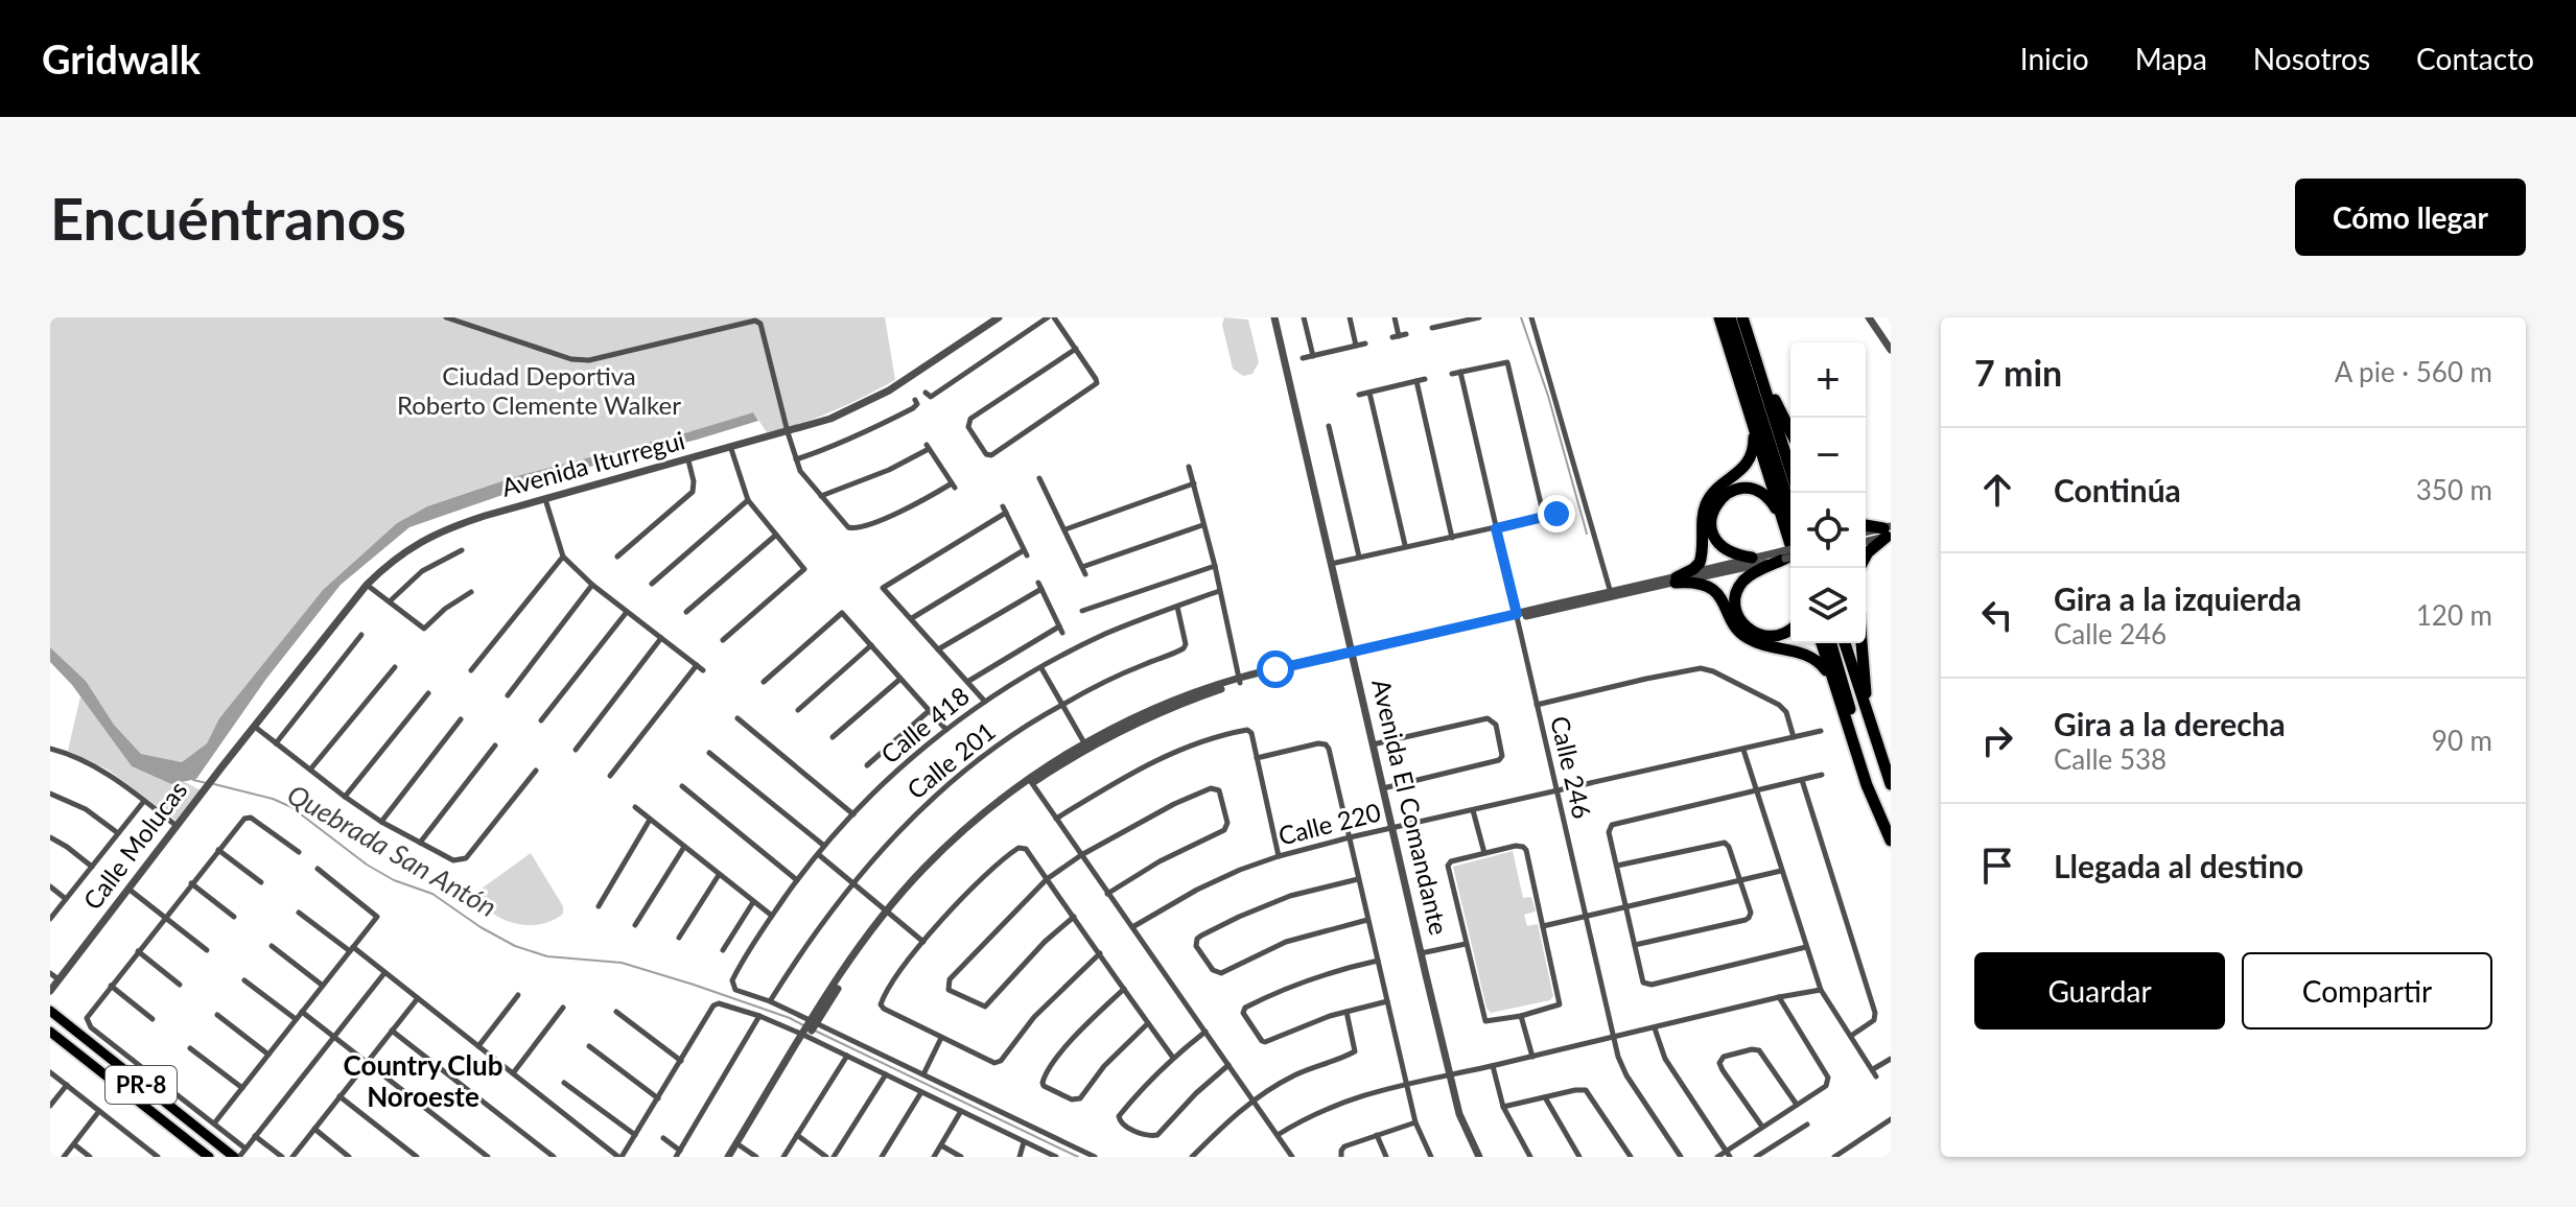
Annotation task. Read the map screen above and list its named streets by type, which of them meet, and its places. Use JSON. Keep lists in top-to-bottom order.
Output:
{
  "streets": {
    "main road": ["PR-8"],
    "street": [
      "Avenida Iturregui",
      "Calle 418",
      "Calle 201",
      "Calle 246",
      "Avenida El Comandante",
      "Calle 220",
      "Calle Molucas"
    ]
  },
  "crossings": [
    ["Avenida Iturregui", "Calle Molucas"],
    ["Calle 418", "Calle 201"],
    ["Calle 246", "Calle 220"],
    ["Avenida El Comandante", "Calle 220"]
  ],
  "districts": ["Country Club Noroeste"],
  "water": ["Quebrada San Antón"],
  "parks": ["Ciudad Deportiva Roberto Clemente Walker"],
  "page": {
    "header": "Gridwalk",
    "nav": [
      "Inicio",
      "Mapa",
      "Nosotros",
      "Contacto"
    ],
    "buttons": [
      "Cómo llegar",
      ["Guardar", "Compartir"]
    ],
    "title": "Encuéntranos",
    "heading": ["7 min", "A pie · 560 m"],
    "map_buttons": ["+", "−"],
    "list": [
      ["Continúa", "350 m"],
      ["Gira a la izquierda", "Calle 246", "120 m"],
      ["Gira a la derecha", "Calle 538", "90 m"],
      "Llegada al destino"
    ]
  }
}
